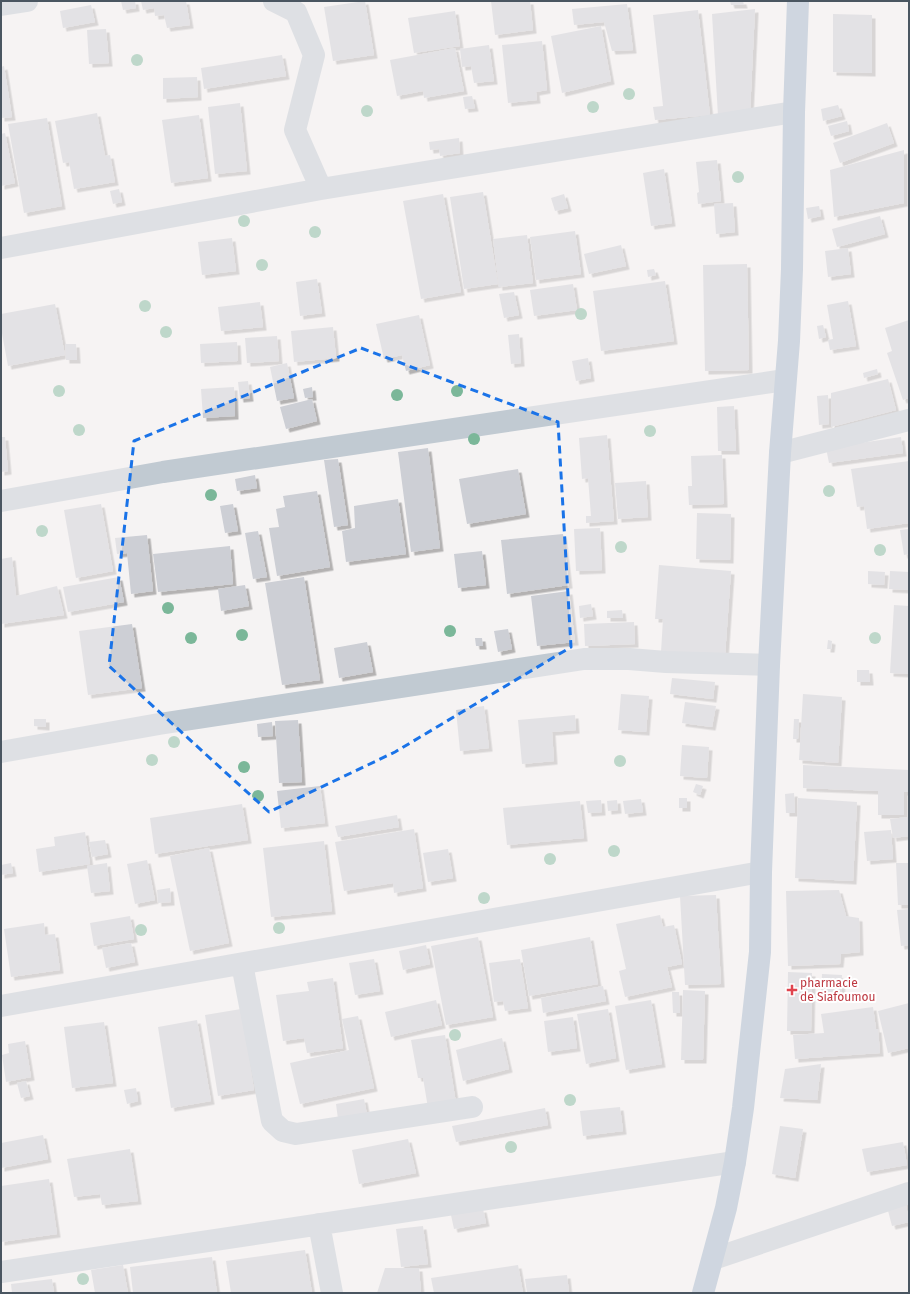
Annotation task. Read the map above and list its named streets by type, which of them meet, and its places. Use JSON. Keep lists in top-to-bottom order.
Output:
{
  "places": {
    "health": ["pharmacie de Siafoumou"]
  }
}
